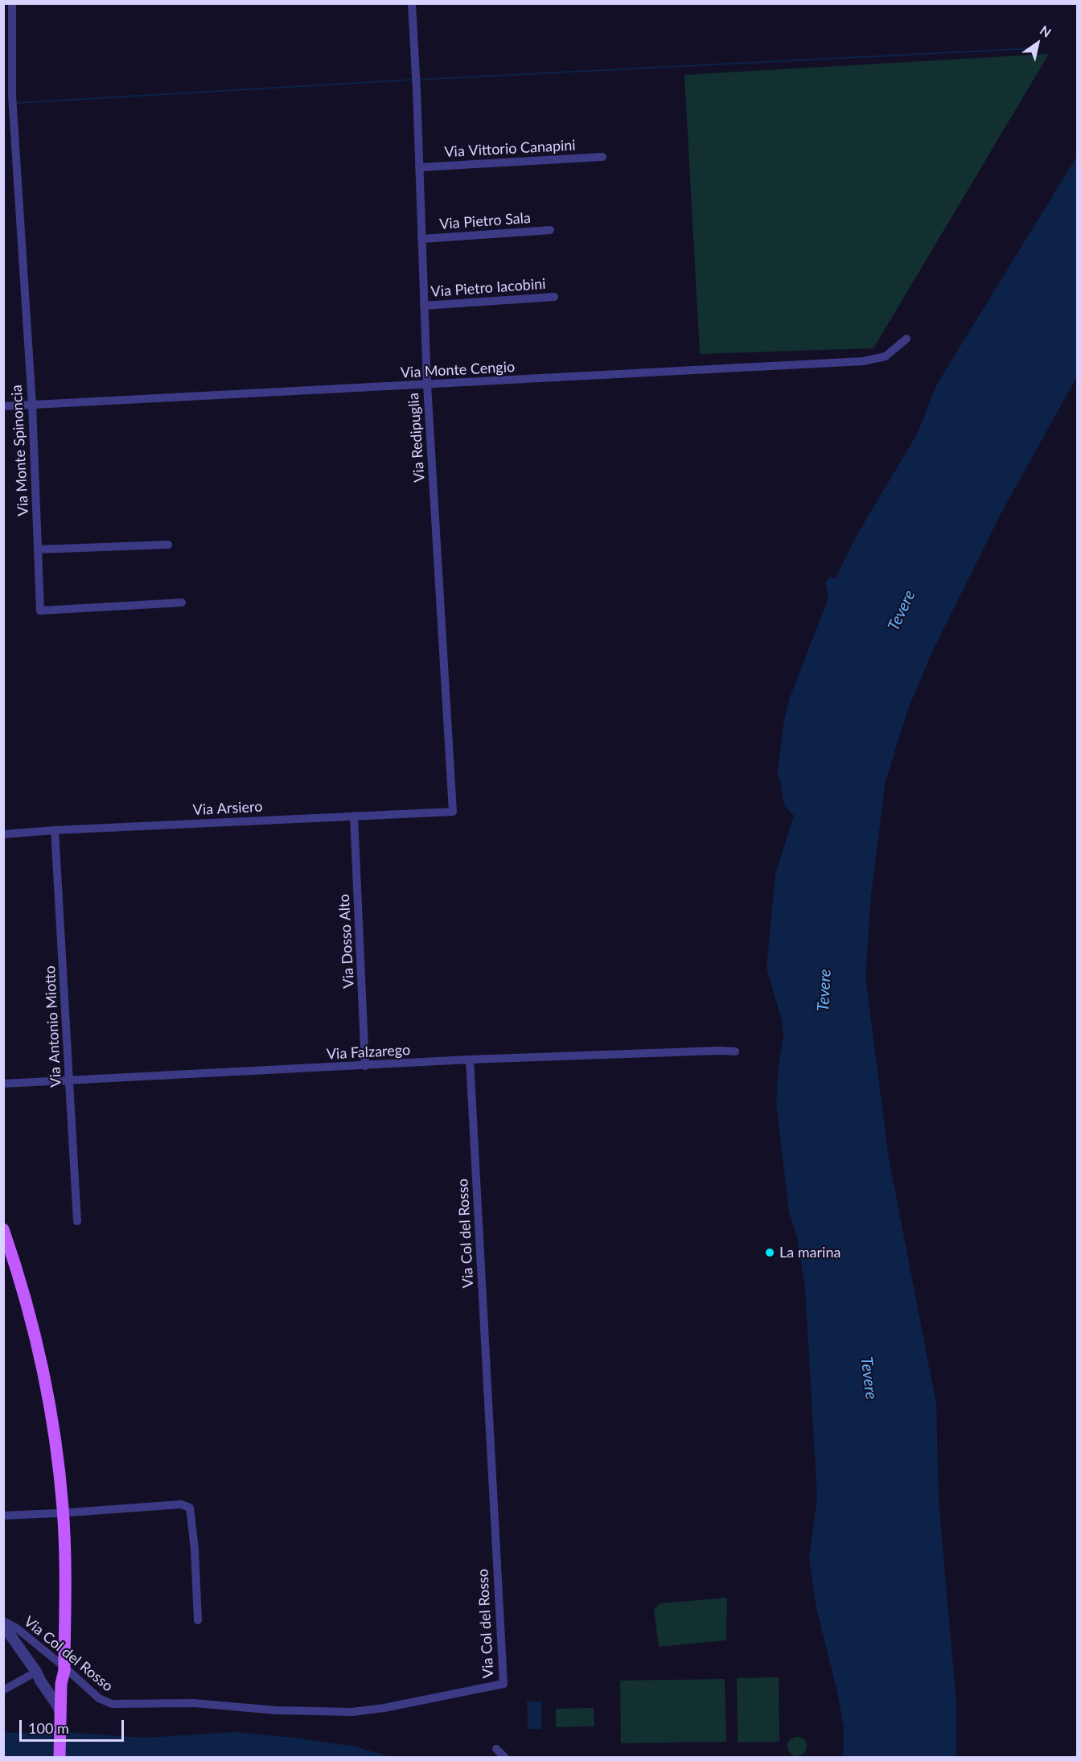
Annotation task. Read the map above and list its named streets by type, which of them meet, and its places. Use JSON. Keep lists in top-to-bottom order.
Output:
{
  "streets": {
    "street": [
      "Via Vittorio Canapini",
      "Via Pietro Sala",
      "Via Pietro Iacobini",
      "Via Monte Cengio",
      "Via Redipuglia",
      "Via Monte Spinoncia",
      "Via Arsiero",
      "Via Dosso Alto",
      "Via Antonio Miotto",
      "Via Falzarego",
      "Via Col del Rosso"
    ]
  },
  "crossings": [
    ["Via Vittorio Canapini", "Via Redipuglia"],
    ["Via Pietro Sala", "Via Redipuglia"],
    ["Via Pietro Iacobini", "Via Redipuglia"],
    ["Via Monte Cengio", "Via Redipuglia"],
    ["Via Monte Cengio", "Via Monte Spinoncia"],
    ["Via Redipuglia", "Via Arsiero"],
    ["Via Arsiero", "Via Dosso Alto"],
    ["Via Arsiero", "Via Antonio Miotto"],
    ["Via Dosso Alto", "Via Falzarego"],
    ["Via Antonio Miotto", "Via Falzarego"],
    ["Via Falzarego", "Via Col del Rosso"]
  ],
  "water": ["Tevere"],
  "places": ["La marina"],
  "scale_bar": "100 m",
  "north": "top right"
}
